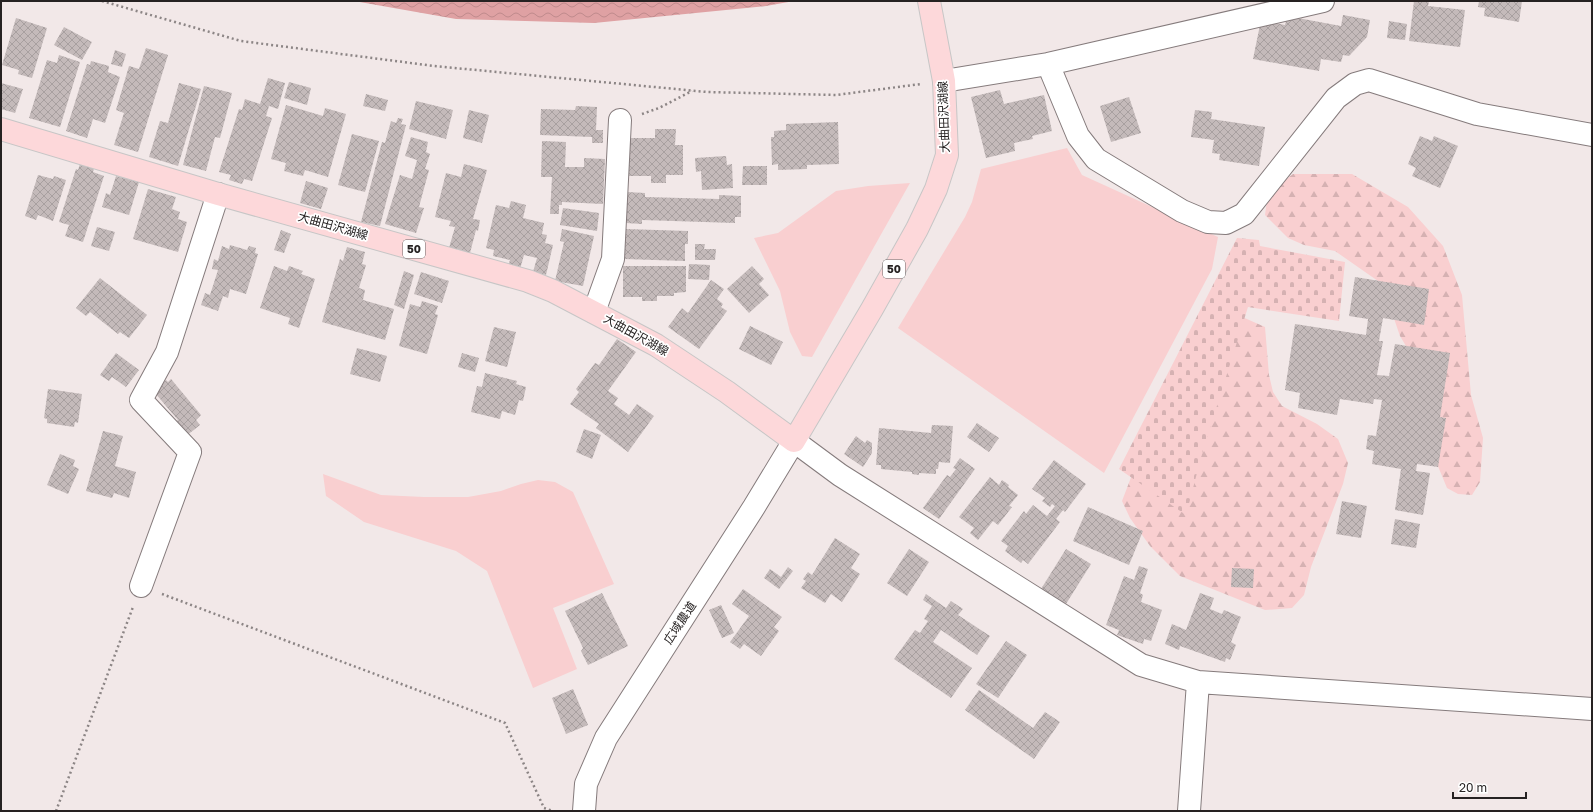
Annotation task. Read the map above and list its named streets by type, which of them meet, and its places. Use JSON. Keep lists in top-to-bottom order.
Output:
{
  "streets": {
    "main road": ["大曲田沢湖線", "50"],
    "street": ["広域農道"]
  },
  "crossings": [
    ["大曲田沢湖線", "広域農道"]
  ],
  "scale_bar": "20 m"
}
